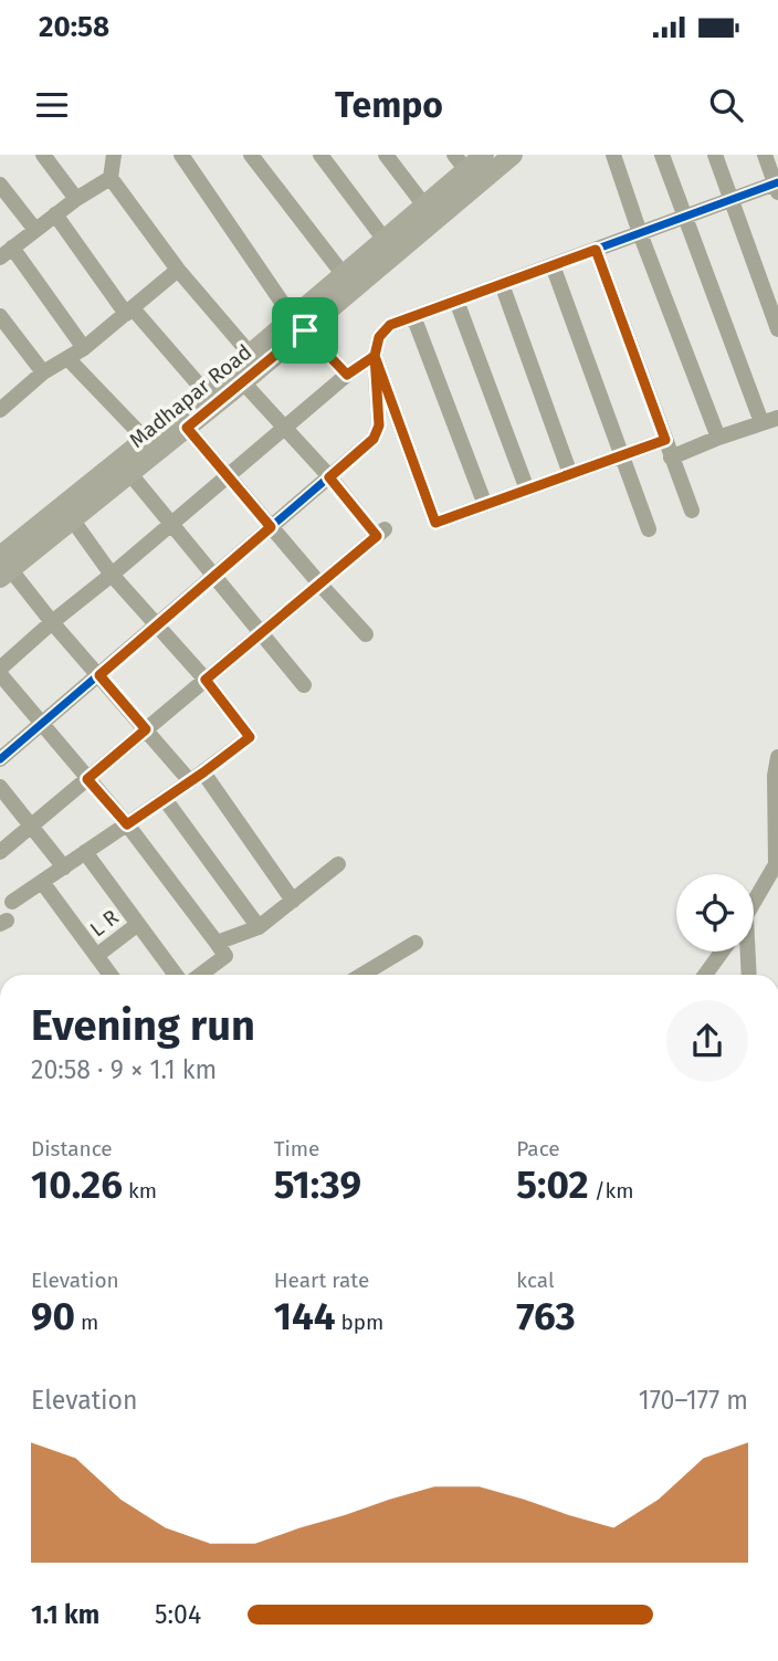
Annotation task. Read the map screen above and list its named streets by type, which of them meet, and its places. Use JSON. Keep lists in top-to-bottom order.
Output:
{
  "streets": {
    "main road": ["Madhapar Road"],
    "street": ["L R"]
  },
  "page": {
    "status": "20:58",
    "header": "Tempo",
    "heading": ["Evening run", "20:58 · 9 × 1.1 km"],
    "stats": [
      ["Distance", "10.26 km"],
      ["Time", "51:39"],
      ["Pace", "5:02 /km"],
      ["Elevation", "90 m"],
      ["Heart rate", "144 bpm"],
      ["kcal", "763"]
    ],
    "chart": ["Elevation", "170–177 m"],
    "list": [
      {
        "name": "1.1 km",
        "note": "5:04"
      }
    ]
  }
}
